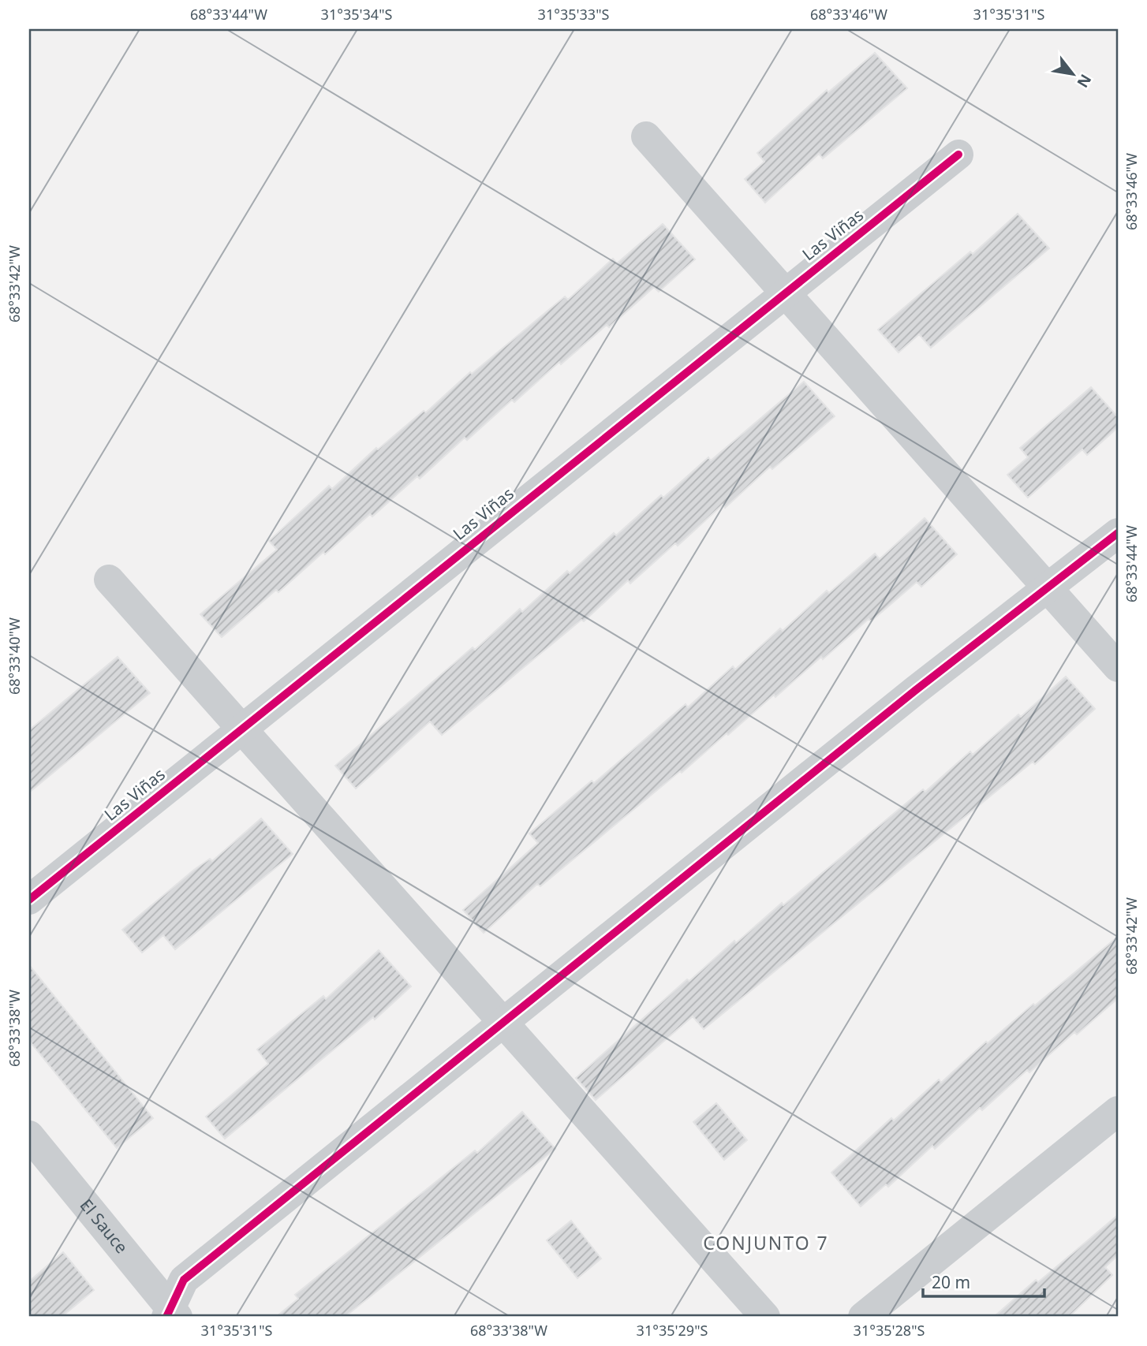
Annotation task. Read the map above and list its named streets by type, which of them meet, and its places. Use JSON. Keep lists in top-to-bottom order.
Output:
{
  "streets": {
    "street": ["Las Viñas", "El Sauce"]
  },
  "districts": ["CONJUNTO 7"],
  "scale_bar": "20 m",
  "north": "bottom right",
  "coordinates": [
    "68°33'44\"W",
    "31°35'34\"S",
    "31°35'33\"S",
    "68°33'46\"W",
    "31°35'31\"S",
    "68°33'42\"W",
    "68°33'40\"W",
    "68°33'38\"W",
    "31°35'29\"S",
    "31°35'28\"S"
  ]
}
